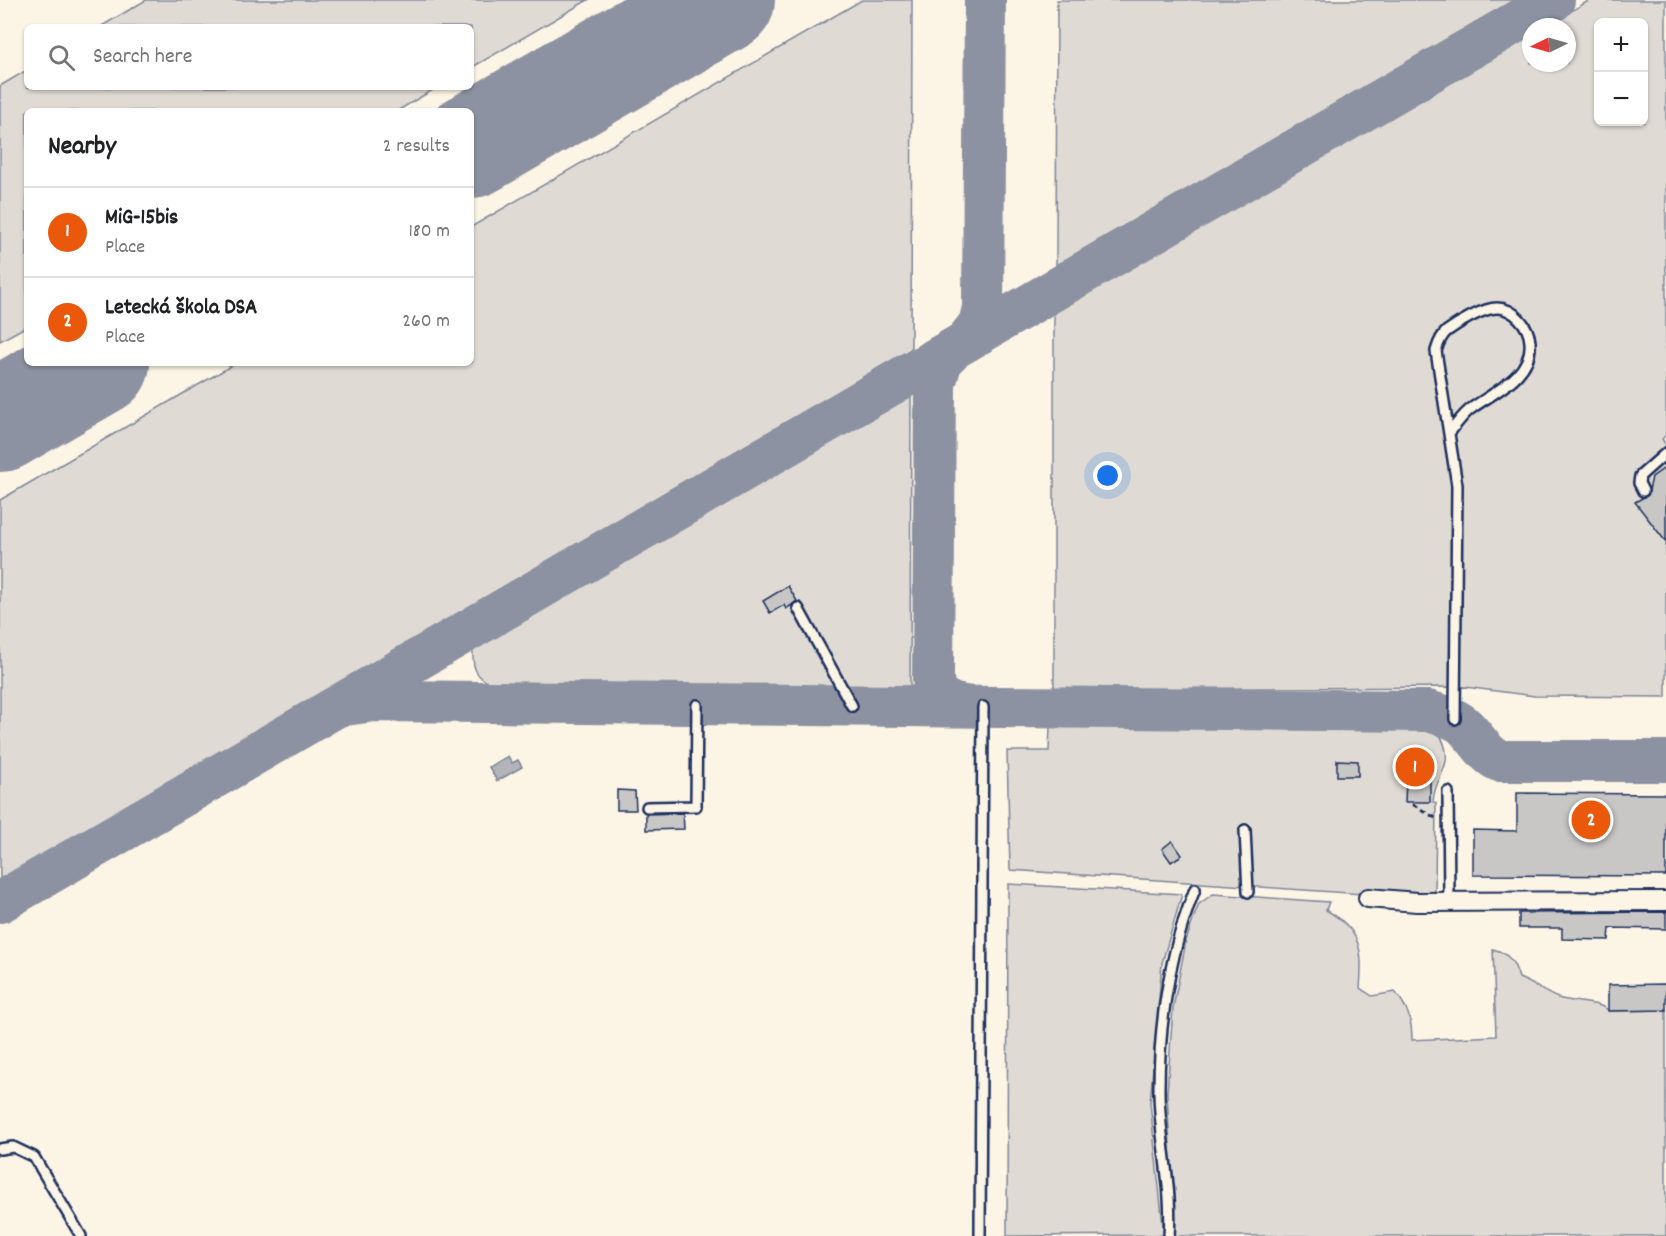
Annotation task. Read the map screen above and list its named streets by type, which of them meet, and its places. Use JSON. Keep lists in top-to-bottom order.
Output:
{
  "north": "left",
  "page": {
    "map_buttons": ["+", "−"],
    "search": "Search here",
    "heading": ["Nearby", "2 results"],
    "list": [
      {
        "mark": "1",
        "name": "MiG-15bis",
        "note": "Place",
        "value": "180 m"
      },
      {
        "mark": "2",
        "name": "Letecká škola DSA",
        "note": "Place",
        "value": "260 m"
      }
    ],
    "pins": ["1", "2"]
  }
}
